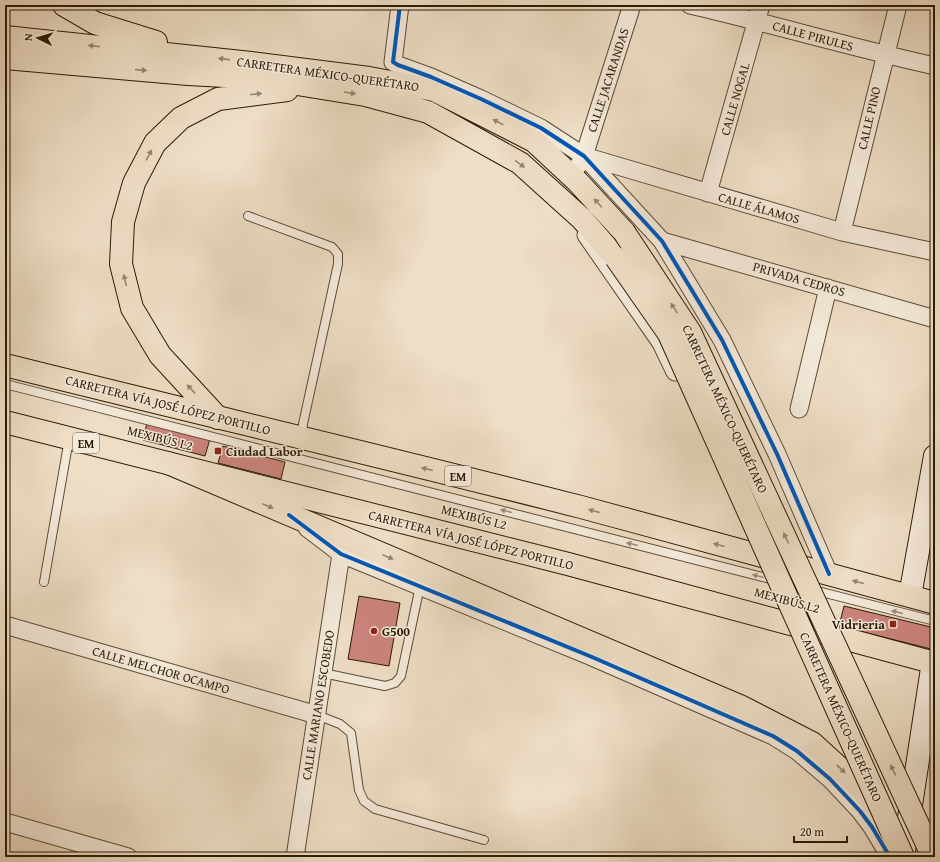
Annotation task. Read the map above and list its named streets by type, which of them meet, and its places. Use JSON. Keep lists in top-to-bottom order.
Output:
{
  "streets": {
    "main road": ["CARRETERA MÉXICO-QUERÉTARO", "CARRETERA VÍA JOSÉ LÓPEZ PORTILLO", "EM"],
    "street": [
      "CALLE PIRULES",
      "CALLE JACARANDAS",
      "CALLE NOGAL",
      "CALLE PINO",
      "CALLE ÁLAMOS",
      "PRIVADA CEDROS",
      "CALLE MELCHOR OCAMPO",
      "CALLE MARIANO ESCOBEDO"
    ],
    "lane": ["MEXIBÚS L2"]
  },
  "crossings": [
    ["CALLE PIRULES", "CALLE NOGAL"],
    ["CALLE PIRULES", "CALLE PINO"],
    ["CARRETERA MÉXICO-QUERÉTARO", "CALLE JACARANDAS"],
    ["CALLE JACARANDAS", "CALLE ÁLAMOS"],
    ["CALLE NOGAL", "CALLE ÁLAMOS"],
    ["CALLE PINO", "CALLE ÁLAMOS"],
    ["CALLE MELCHOR OCAMPO", "CALLE MARIANO ESCOBEDO"]
  ],
  "one_way": ["MEXIBÚS L2"],
  "places": {
    "transit": ["Ciudad Labor", "Vidrieria"],
    "other": ["G500"]
  },
  "scale_bar": "20 m",
  "north": "left"
}
